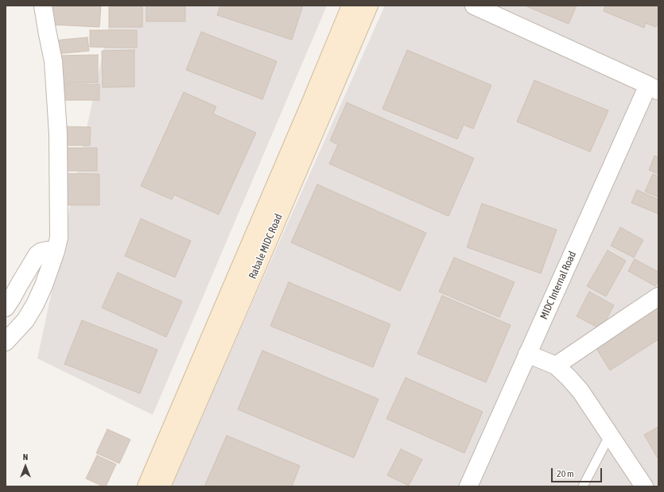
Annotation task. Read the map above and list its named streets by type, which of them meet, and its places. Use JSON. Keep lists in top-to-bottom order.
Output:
{
  "streets": {
    "main road": ["Rabale MIDC Road"],
    "street": ["MIDC Internal Road"]
  },
  "scale_bar": "20 m",
  "north": "top"
}
